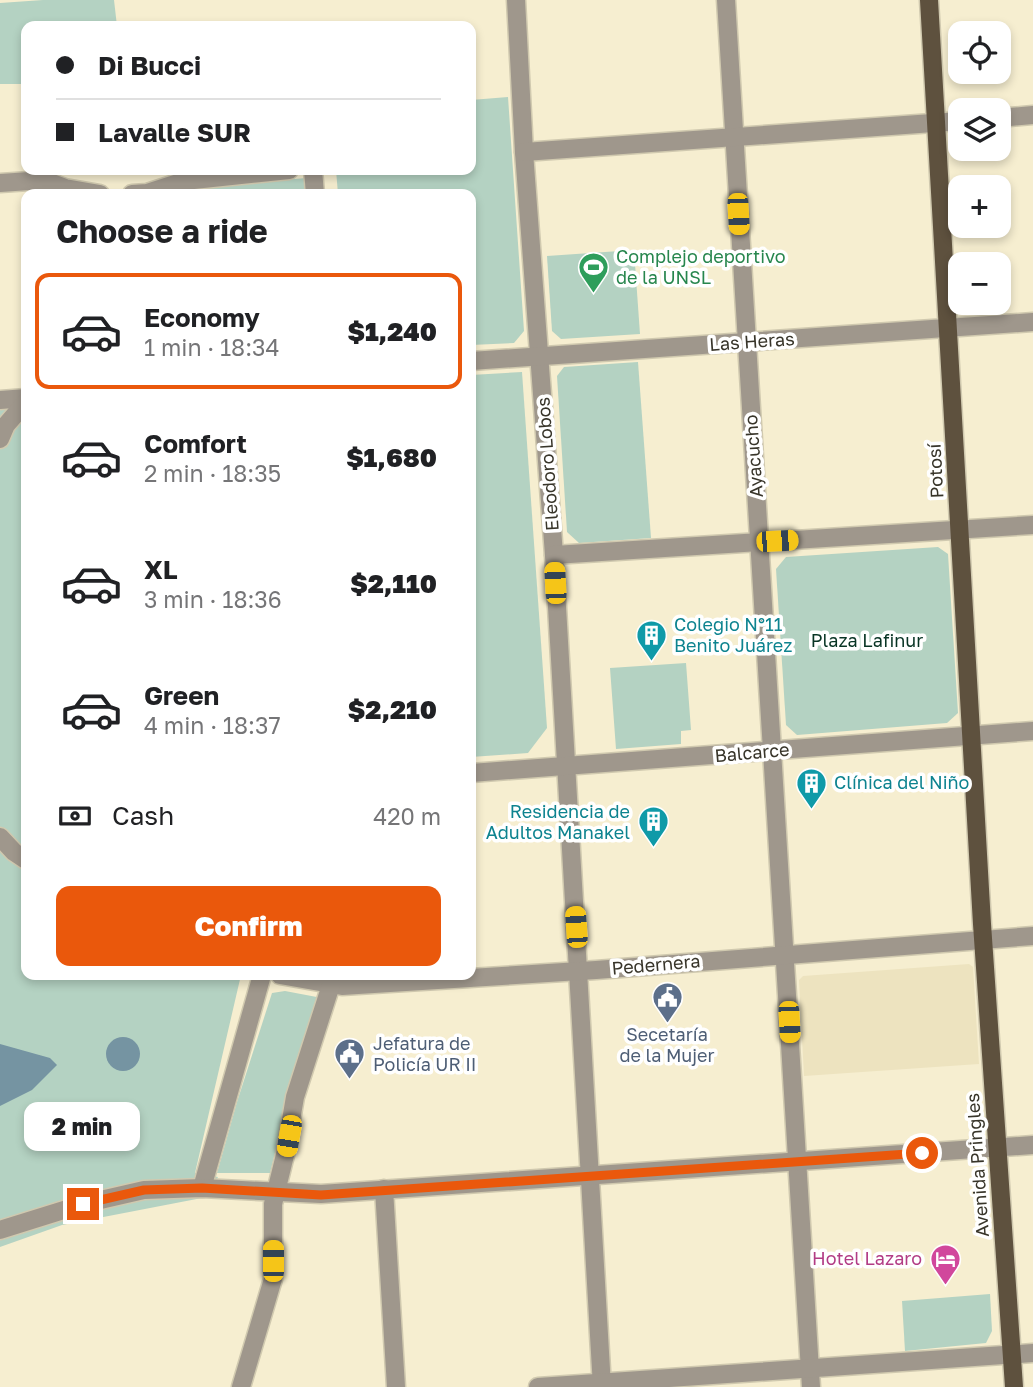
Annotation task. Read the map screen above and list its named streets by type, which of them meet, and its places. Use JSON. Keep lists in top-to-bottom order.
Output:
{
  "streets": {
    "main road": ["Potosí", "Avenida Pringles"],
    "street": [
      "Las Heras",
      "Ayacucho",
      "Eleodoro Lobos",
      "Balcarce",
      "Pedernera"
    ]
  },
  "crossings": [
    ["Las Heras", "Ayacucho"],
    ["Las Heras", "Eleodoro Lobos"],
    ["Las Heras", "Potosí"],
    ["Ayacucho", "Balcarce"],
    ["Ayacucho", "Pedernera"],
    ["Eleodoro Lobos", "Balcarce"],
    ["Eleodoro Lobos", "Pedernera"],
    ["Potosí", "Balcarce"],
    ["Potosí", "Pedernera"],
    ["Potosí", "Avenida Pringles"],
    ["Pedernera", "Avenida Pringles"]
  ],
  "parks": ["Plaza Lafinur"],
  "places": {
    "sports": ["Complejo deportivo de la UNSL"],
    "building": ["Colegio N°11 Benito Juárez", "Clínica del Niño", "Residencia de Adultos Manakel"],
    "public building": ["Secetaría de la Mujer", "Jefatura de Policía UR II"],
    "hotel": ["Hotel Lazaro"]
  },
  "page": {
    "map_buttons": ["+", "−"],
    "banner": ["Di Bucci", "Lavalle SUR"],
    "heading": "Choose a ride",
    "list": [
      {
        "name": "Economy",
        "note": "1 min · 18:34",
        "value": "$1,240"
      },
      {
        "name": "Comfort",
        "note": "2 min · 18:35",
        "value": "$1,680"
      },
      {
        "name": "XL",
        "note": "3 min · 18:36",
        "value": "$2,110"
      },
      {
        "name": "Green",
        "note": "4 min · 18:37",
        "value": "$2,210"
      }
    ],
    "pay": ["Cash", "420 m"],
    "buttons": "Confirm",
    "bubble": "2 min"
  }
}
